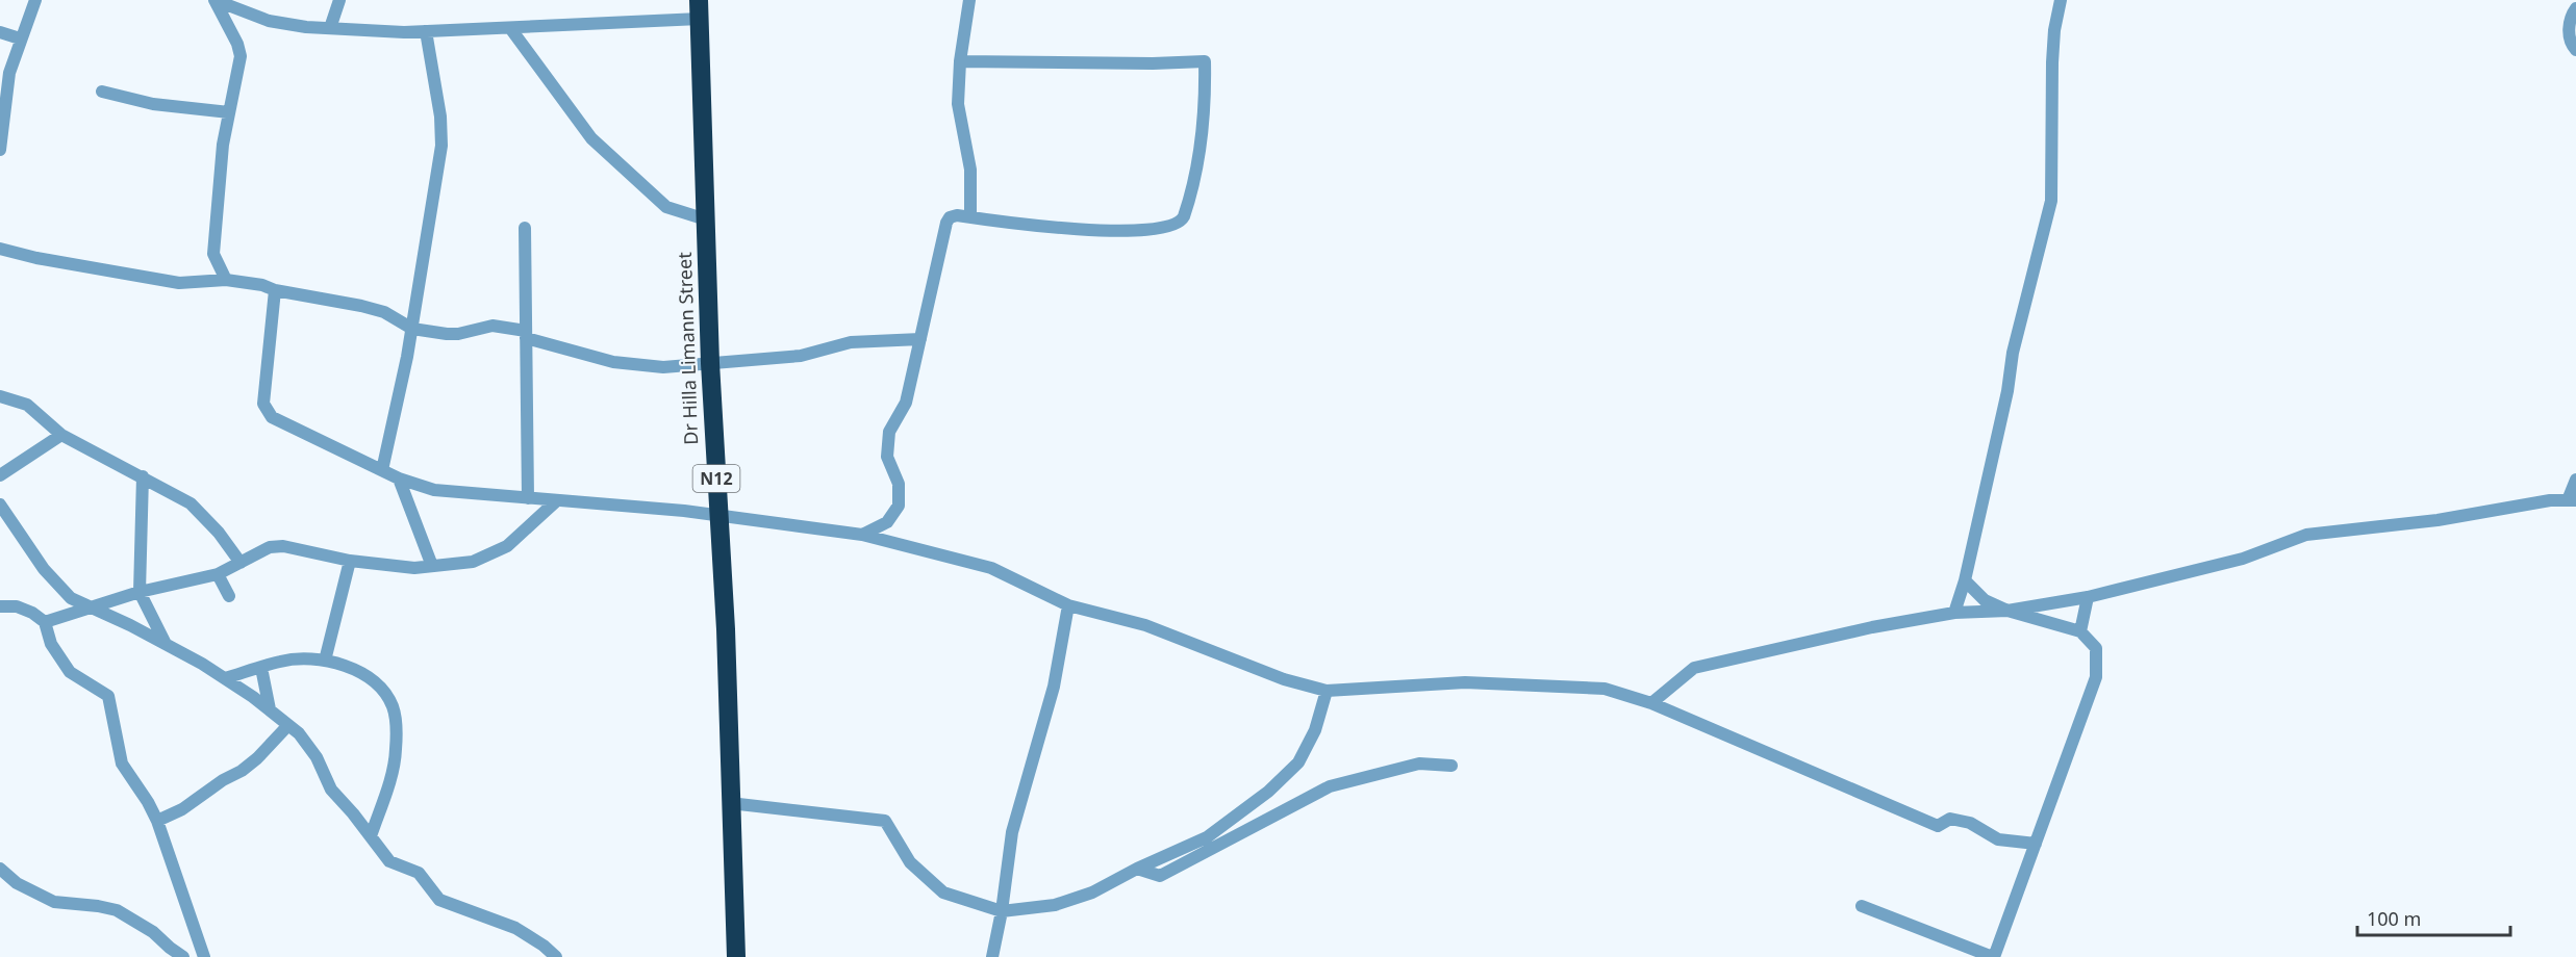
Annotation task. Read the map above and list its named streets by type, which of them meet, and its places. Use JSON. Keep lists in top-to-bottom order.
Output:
{
  "streets": {
    "highway": ["Dr Hilla Limann Street", "N12"]
  },
  "scale_bar": "100 m"
}
